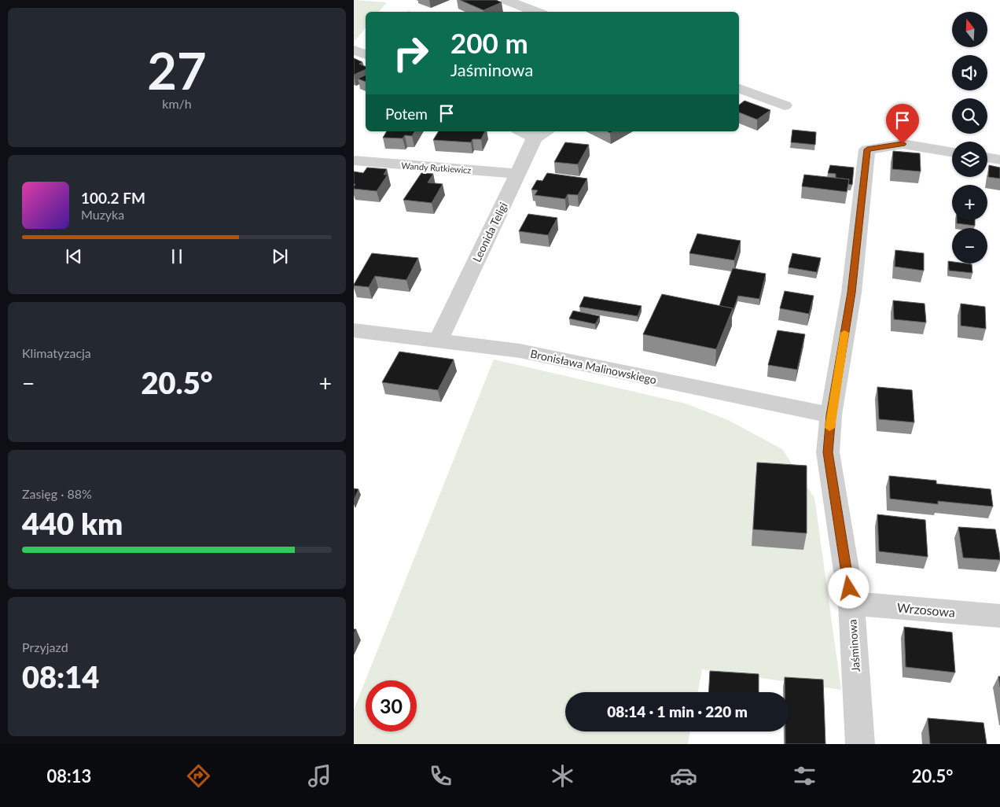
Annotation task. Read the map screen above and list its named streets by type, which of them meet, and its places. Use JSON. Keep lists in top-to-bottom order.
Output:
{
  "streets": {
    "street": [
      "Wandy Rutkiewicz",
      "Leonida Teligi",
      "Bronisława Malinowskiego",
      "Wrzosowa",
      "Jaśminowa"
    ]
  },
  "crossings": [
    ["Wandy Rutkiewicz", "Leonida Teligi"],
    ["Leonida Teligi", "Bronisława Malinowskiego"],
    ["Bronisława Malinowskiego", "Jaśminowa"],
    ["Wrzosowa", "Jaśminowa"]
  ],
  "north": "top",
  "page": {
    "tile": [
      ["27", "km/h"],
      "Klimatyzacja",
      ["Zasięg · 88%", "440 km"],
      ["Przyjazd", "08:14"]
    ],
    "map_buttons": ["+", "−"],
    "turn": ["200 m", "Jaśminowa"],
    "then": "Potem",
    "song": ["100.2 FM", "Muzyka"],
    "heat": ["−", "20.5°", "+"],
    "limit": "30",
    "trip": "08:14 · 1 min · 220 m",
    "tabs": ["08:13", "20.5°"]
  }
}
